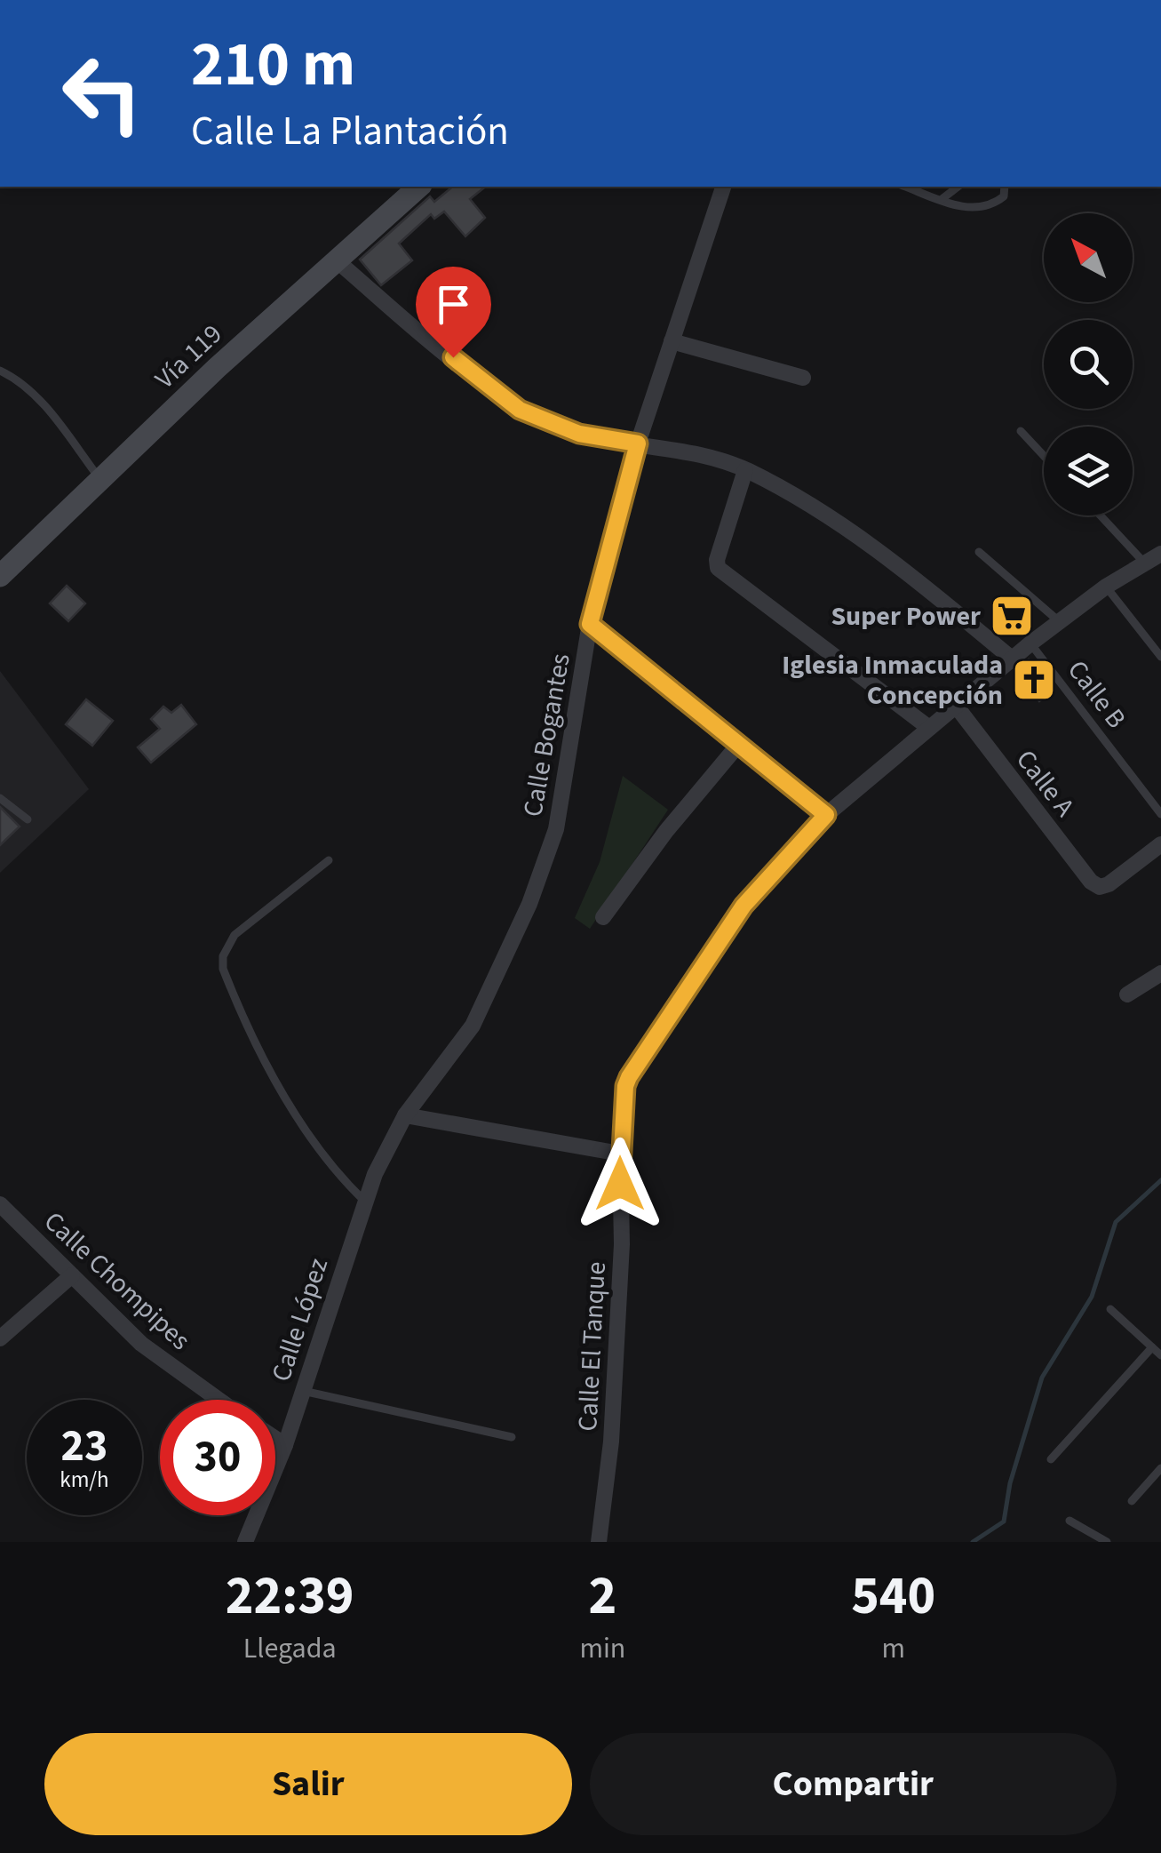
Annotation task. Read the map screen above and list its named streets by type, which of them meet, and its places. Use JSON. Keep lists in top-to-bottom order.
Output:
{
  "streets": {
    "main road": ["Vía 119"],
    "street": [
      "Calle Bogantes",
      "Calle A",
      "Calle Chompipes",
      "Calle López",
      "Calle El Tanque"
    ],
    "lane": ["Calle B"]
  },
  "crossings": [
    ["Calle B", "Calle El Tanque"],
    ["Calle Bogantes", "Calle López"],
    ["Calle A", "Calle El Tanque"]
  ],
  "places": {
    "supermarket": ["Super Power"],
    "church": ["Iglesia Inmaculada Concepción"]
  },
  "north": "top left",
  "page": {
    "turn": ["210 m", "Calle La Plantación"],
    "speed": "23 km/h",
    "limit": "30",
    "eta": [
      "22:39",
      "Llegada",
      "2",
      "min",
      "540",
      "m"
    ],
    "buttons": ["Salir", "Compartir"]
  }
}
